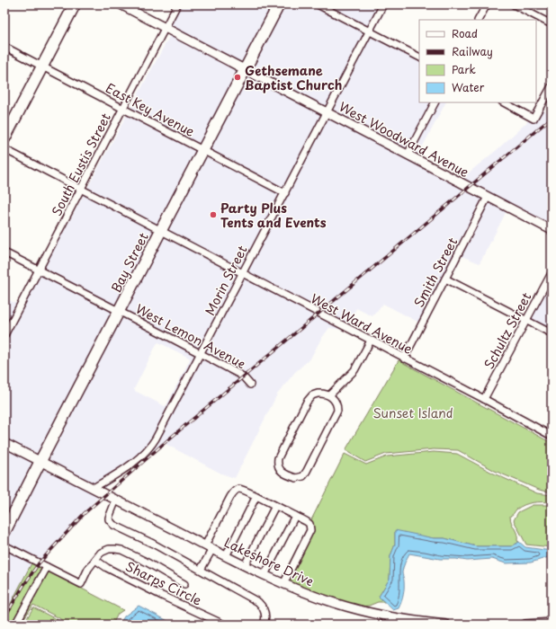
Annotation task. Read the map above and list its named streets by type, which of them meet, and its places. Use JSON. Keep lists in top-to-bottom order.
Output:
{
  "streets": {
    "main road": ["Bay Street"],
    "street": [
      "East Key Avenue",
      "West Woodward Avenue",
      "South Eustis Street",
      "Smith Street",
      "Morin Street",
      "West Ward Avenue",
      "Schultz Street",
      "West Lemon Avenue",
      "Lakeshore Drive",
      "Sharps Circle"
    ]
  },
  "crossings": [
    ["East Key Avenue", "South Eustis Street"],
    ["East Key Avenue", "Bay Street"],
    ["East Key Avenue", "Morin Street"],
    ["West Woodward Avenue", "South Eustis Street"],
    ["West Woodward Avenue", "Bay Street"],
    ["West Woodward Avenue", "Smith Street"],
    ["West Woodward Avenue", "Morin Street"],
    ["South Eustis Street", "West Ward Avenue"],
    ["South Eustis Street", "West Lemon Avenue"],
    ["Bay Street", "West Ward Avenue"],
    ["Bay Street", "West Lemon Avenue"],
    ["Bay Street", "Lakeshore Drive"],
    ["Smith Street", "West Ward Avenue"],
    ["Morin Street", "West Ward Avenue"],
    ["Morin Street", "West Lemon Avenue"],
    ["Morin Street", "Lakeshore Drive"],
    ["West Ward Avenue", "Schultz Street"]
  ],
  "parks": ["Sunset Island"],
  "places": ["Gethsemane Baptist Church", "Party Plus Tents and Events"],
  "legend": [
    "Road",
    "Railway",
    "Park",
    "Water"
  ]
}
